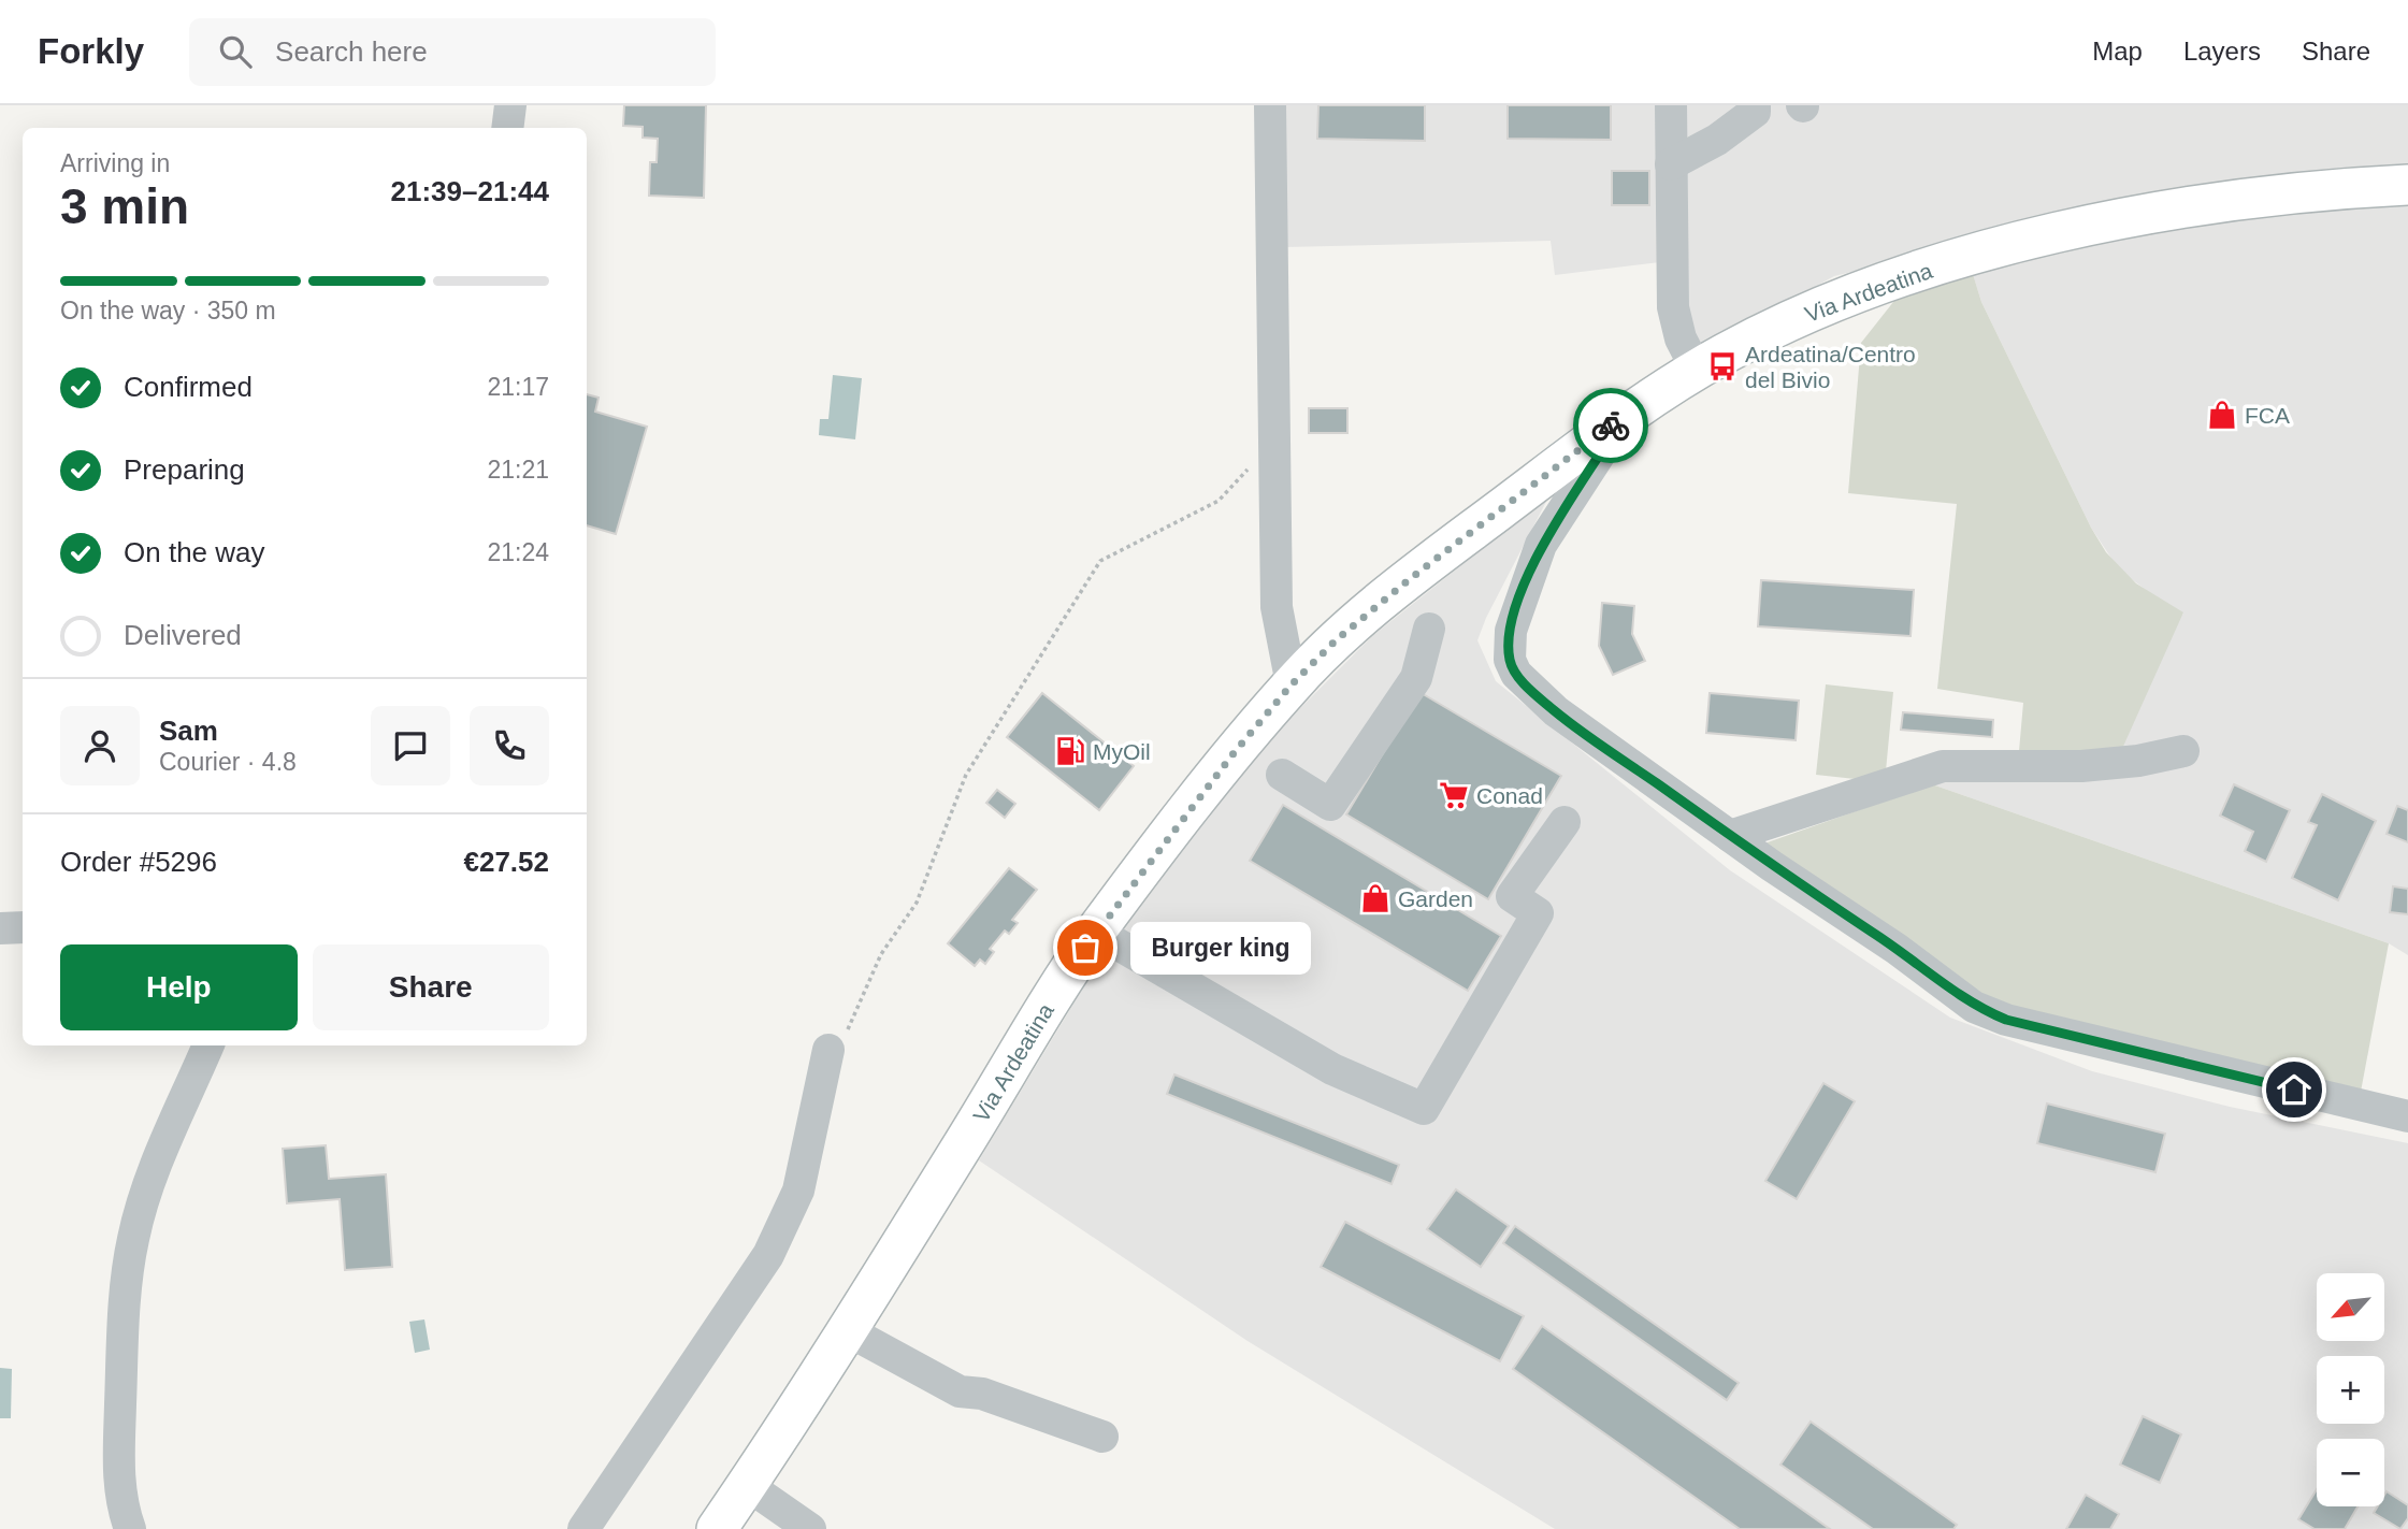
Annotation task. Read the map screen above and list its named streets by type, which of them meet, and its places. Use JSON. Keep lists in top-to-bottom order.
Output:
{
  "streets": {
    "main road": ["Via Ardeatina"]
  },
  "places": {
    "bus stop": ["Ardeatina/Centro del Bivio"],
    "shop": ["FCA", "Garden"],
    "fuel station": ["MyOil"],
    "supermarket": ["Conad"],
    "other": ["Burger king"]
  },
  "north": "bottom left",
  "page": {
    "header": "Forkly",
    "search": "Search here",
    "nav": ["Map", "Layers", "Share"],
    "heading": ["3 min", "Arriving in", "21:39–21:44"],
    "panel": [
      "Sam",
      "Courier · 4.8",
      "Order #5296",
      "€27.52"
    ],
    "bar": "On the way · 350 m",
    "list": [
      ["Confirmed", "21:17"],
      ["Preparing", "21:21"],
      ["On the way", "21:24"],
      "Delivered"
    ],
    "bubble": "Burger king",
    "buttons": ["Help", "Share"],
    "map_buttons": ["+", "−"]
  }
}
